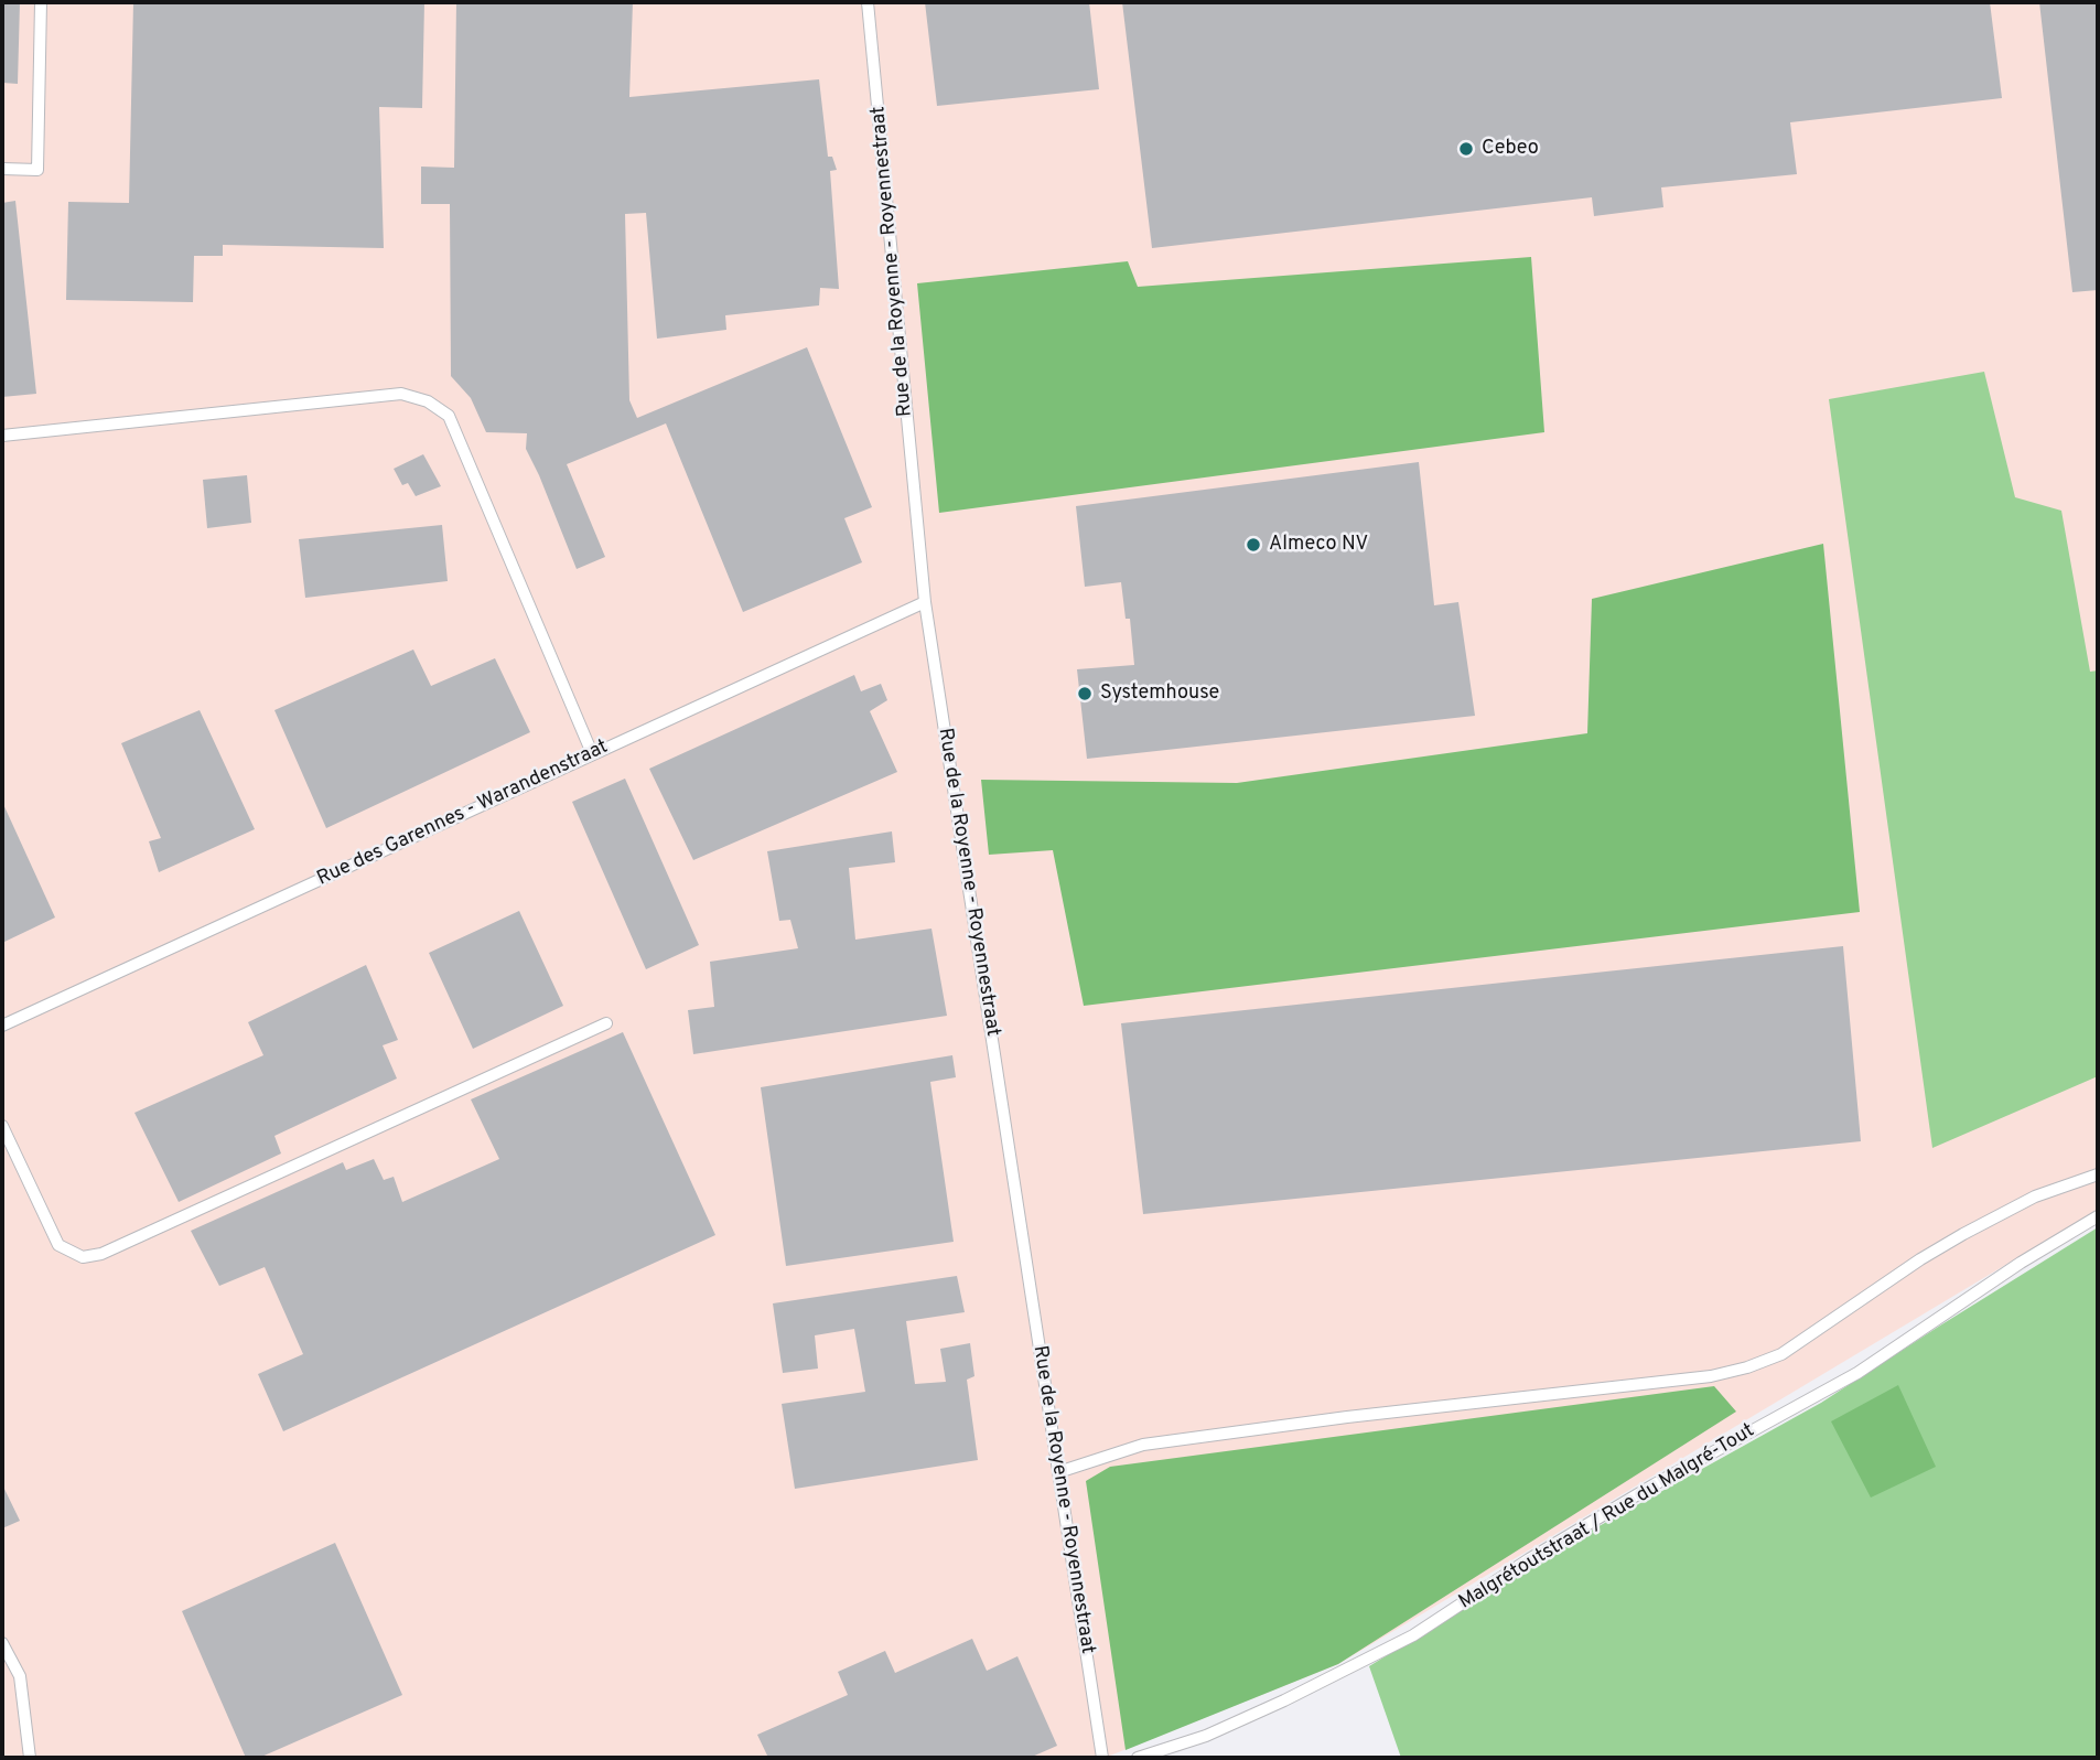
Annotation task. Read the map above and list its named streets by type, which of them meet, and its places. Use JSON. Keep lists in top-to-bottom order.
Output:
{
  "streets": {
    "lane": ["Rue de la Royenne - Royennestraat", "Rue des Garennes - Warandenstraat", "Malgrétoutstraat / Rue du Malgré-Tout"]
  },
  "crossings": [
    ["Rue de la Royenne - Royennestraat", "Rue des Garennes - Warandenstraat"]
  ],
  "places": ["Cebeo", "Almeco NV", "Systemhouse"]
}
